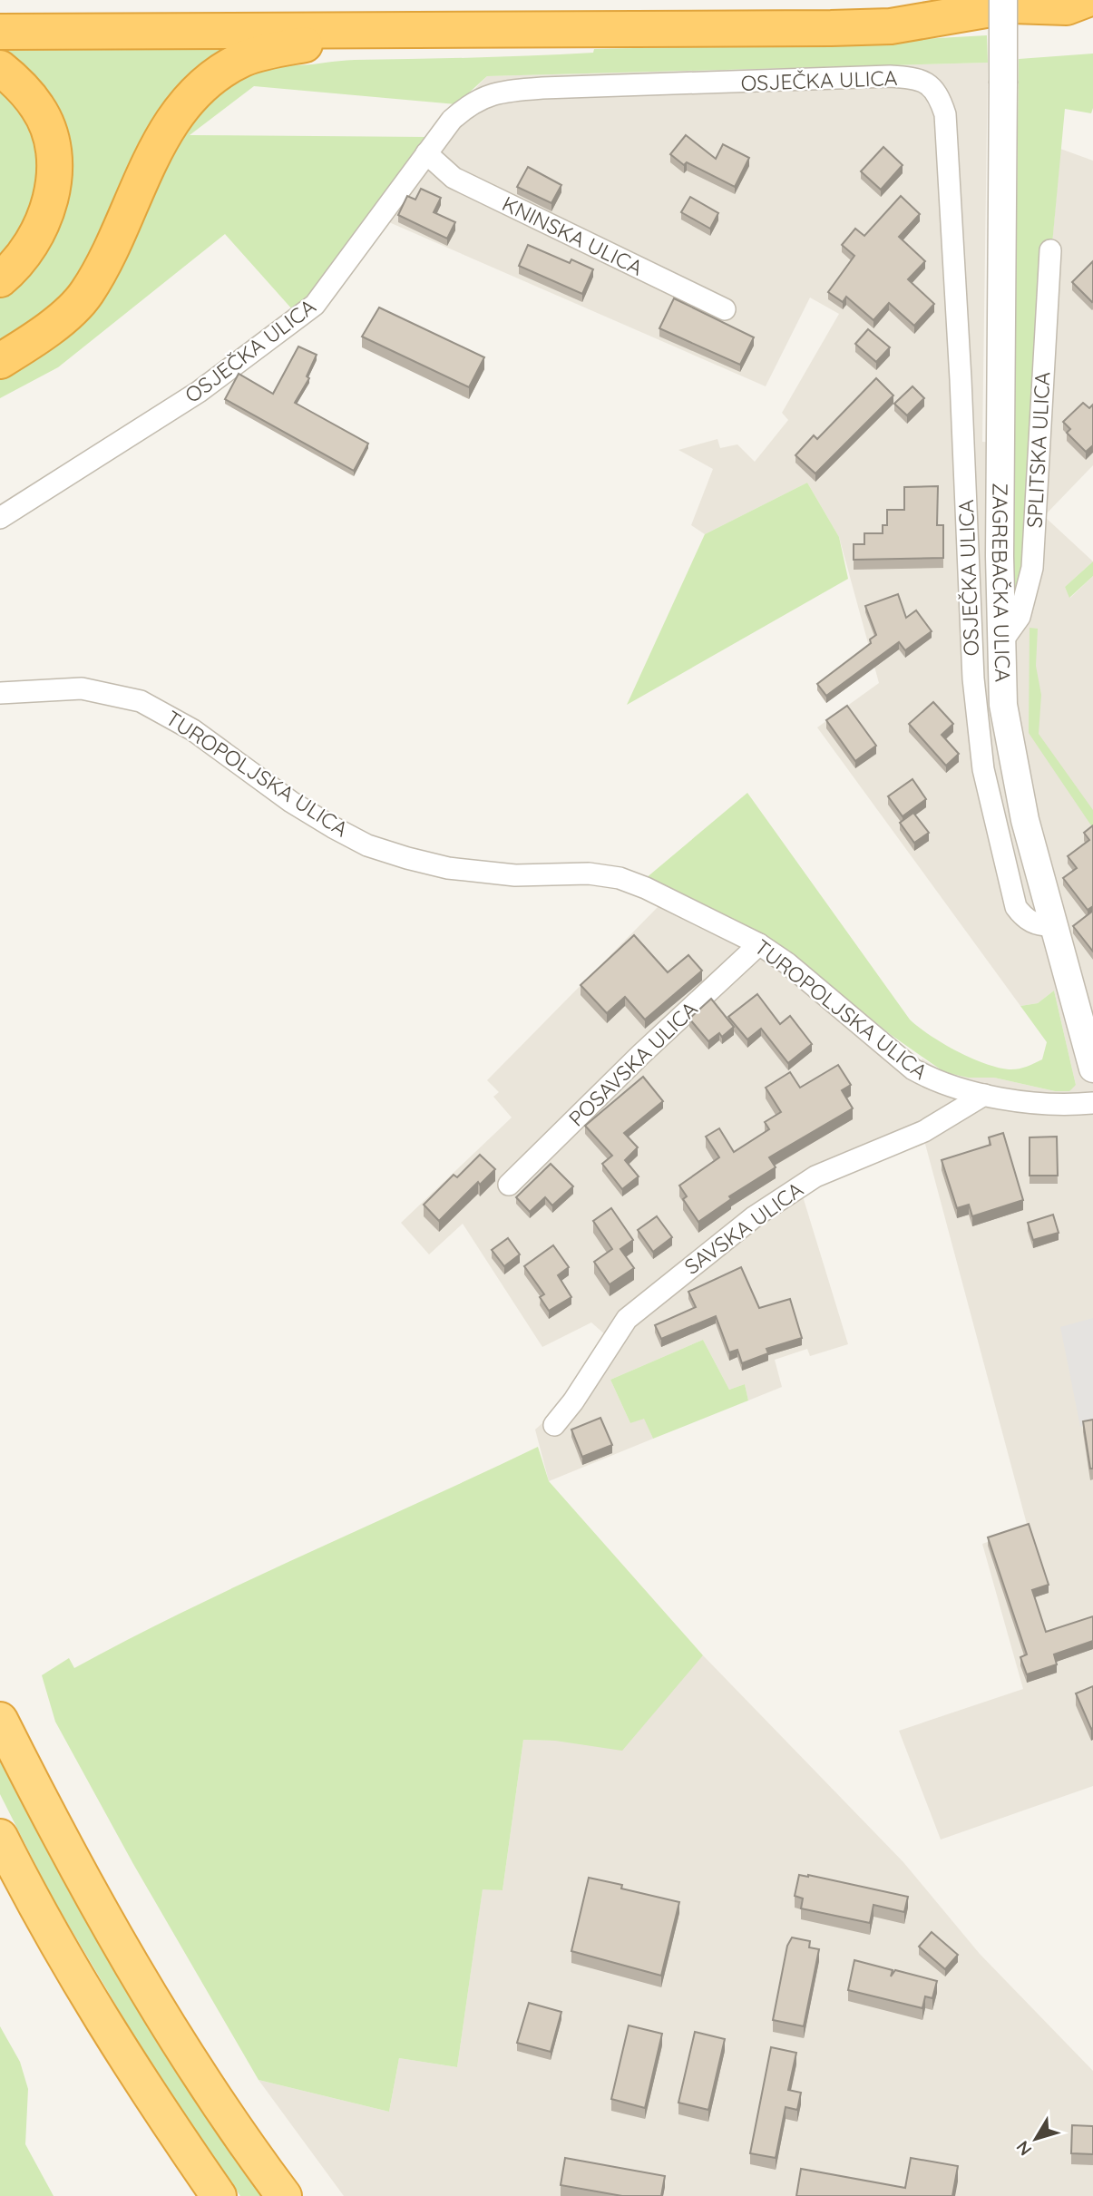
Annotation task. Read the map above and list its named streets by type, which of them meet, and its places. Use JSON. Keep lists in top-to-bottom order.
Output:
{
  "streets": {
    "street": [
      "OSJEČKA ULICA",
      "KNINSKA ULICA",
      "SPLITSKA ULICA",
      "ZAGREBAČKA ULICA",
      "TUROPOLJSKA ULICA",
      "POSAVSKA ULICA",
      "SAVSKA ULICA"
    ]
  },
  "crossings": [
    ["OSJEČKA ULICA", "KNINSKA ULICA"],
    ["OSJEČKA ULICA", "ZAGREBAČKA ULICA"],
    ["SPLITSKA ULICA", "ZAGREBAČKA ULICA"],
    ["TUROPOLJSKA ULICA", "POSAVSKA ULICA"],
    ["TUROPOLJSKA ULICA", "SAVSKA ULICA"]
  ],
  "north": "bottom left"
}
